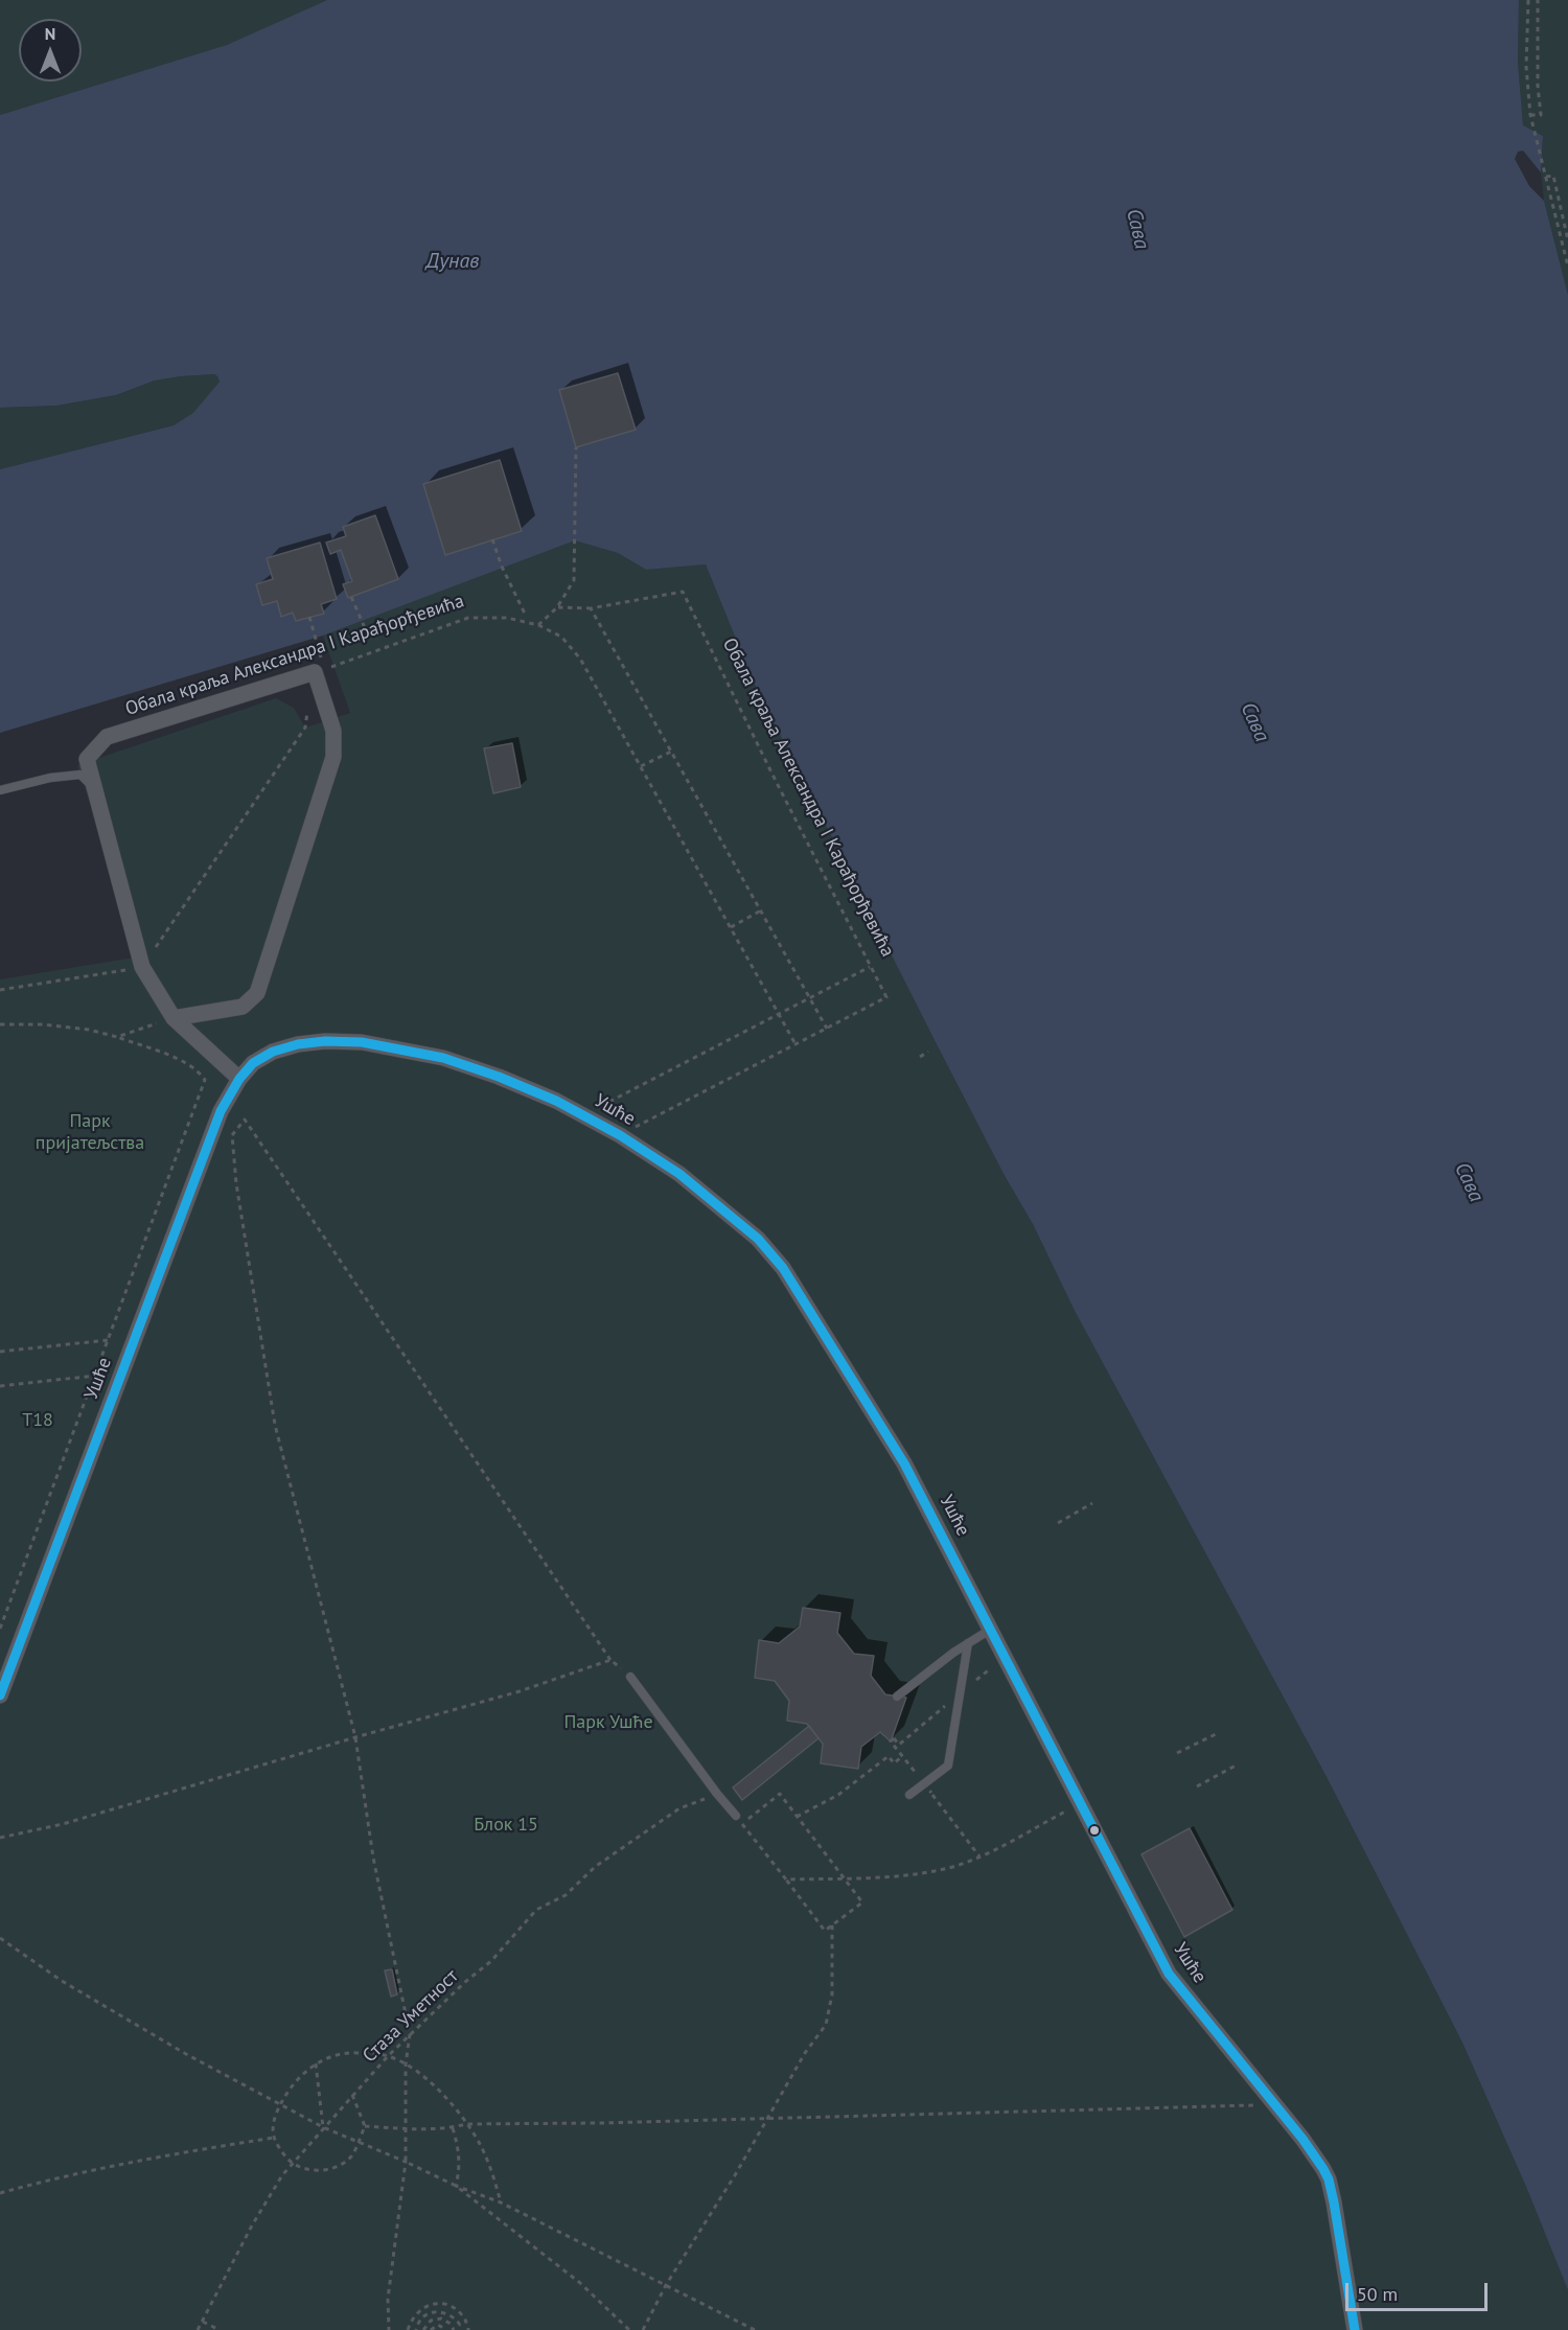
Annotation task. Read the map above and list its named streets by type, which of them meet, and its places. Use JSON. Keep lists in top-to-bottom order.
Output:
{
  "streets": {
    "street": ["Обала краља Александра I Карађорђевића", "Ушће"],
    "path": ["Стаза Уметност"]
  },
  "water": ["Сава", "Дунав"],
  "parks": [
    "Парк пријатељства",
    "Т18",
    "Парк Ушће",
    "Блок 15"
  ],
  "scale_bar": "50 m",
  "north": "top"
}
